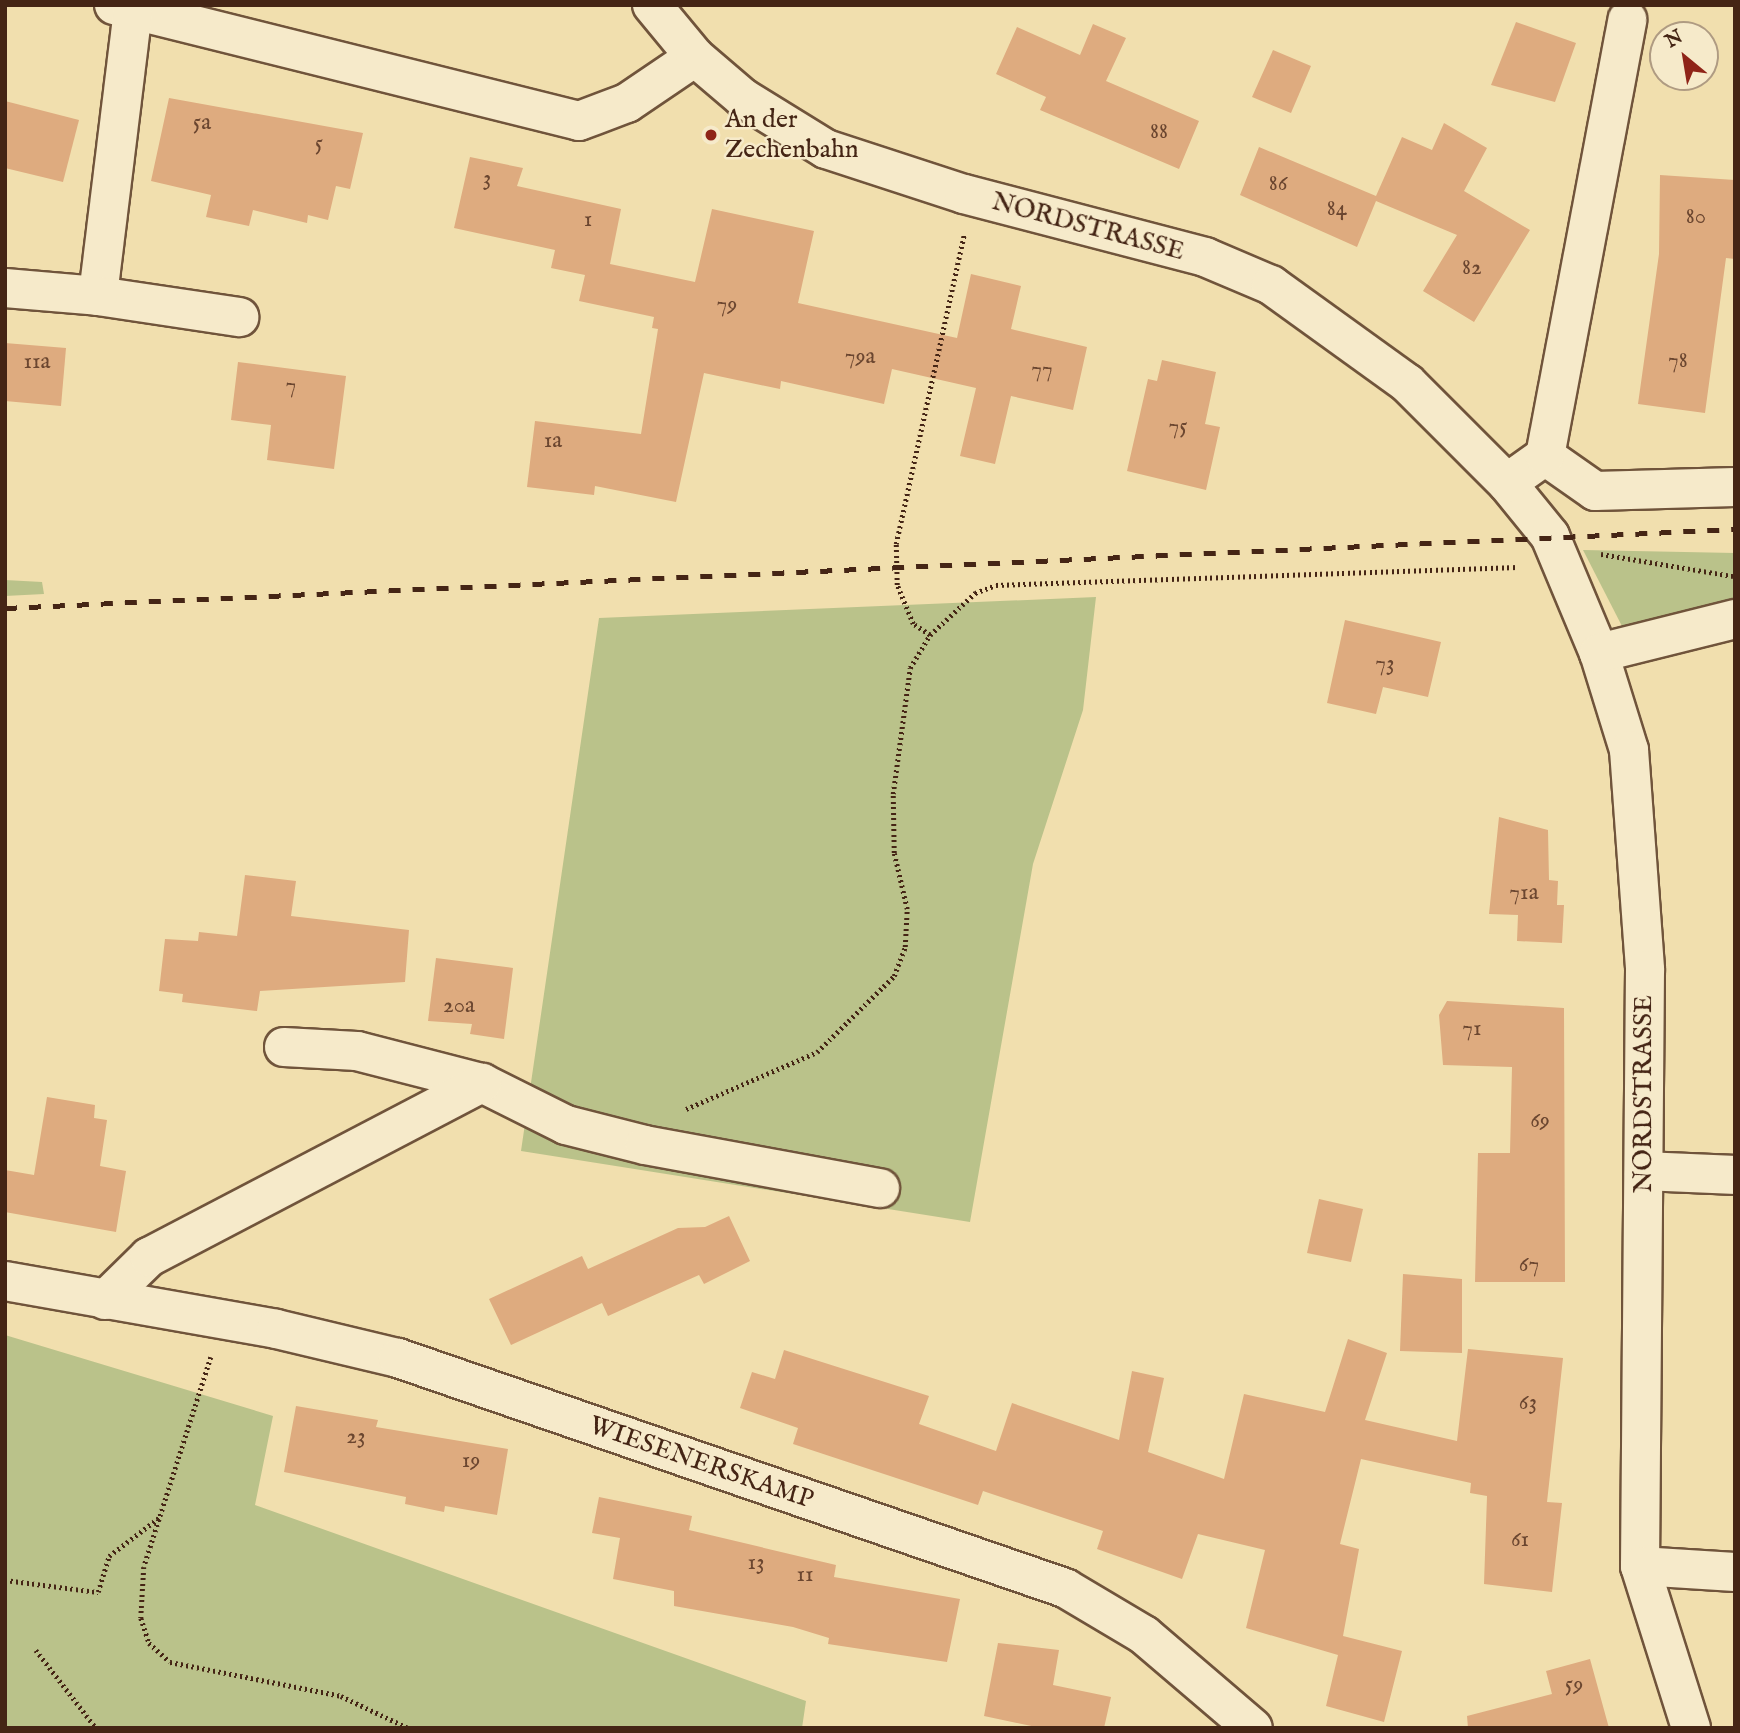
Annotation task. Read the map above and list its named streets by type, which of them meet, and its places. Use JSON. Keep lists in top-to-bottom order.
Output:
{
  "streets": {
    "street": ["NORDSTRASSE", "WIESENERSKAMP"]
  },
  "places": ["An der Zechenbahn"],
  "house_numbers": [
    "5a",
    "88",
    "5",
    "3",
    "86",
    "84",
    "80",
    "1",
    "82",
    "79",
    "79a",
    "78",
    "11a",
    "77",
    "7",
    "75",
    "1a",
    "73",
    "71a",
    "20a",
    "71",
    "69",
    "67",
    "63",
    "23",
    "19",
    "61",
    "13",
    "11",
    "59"
  ],
  "north": "top left"
}
